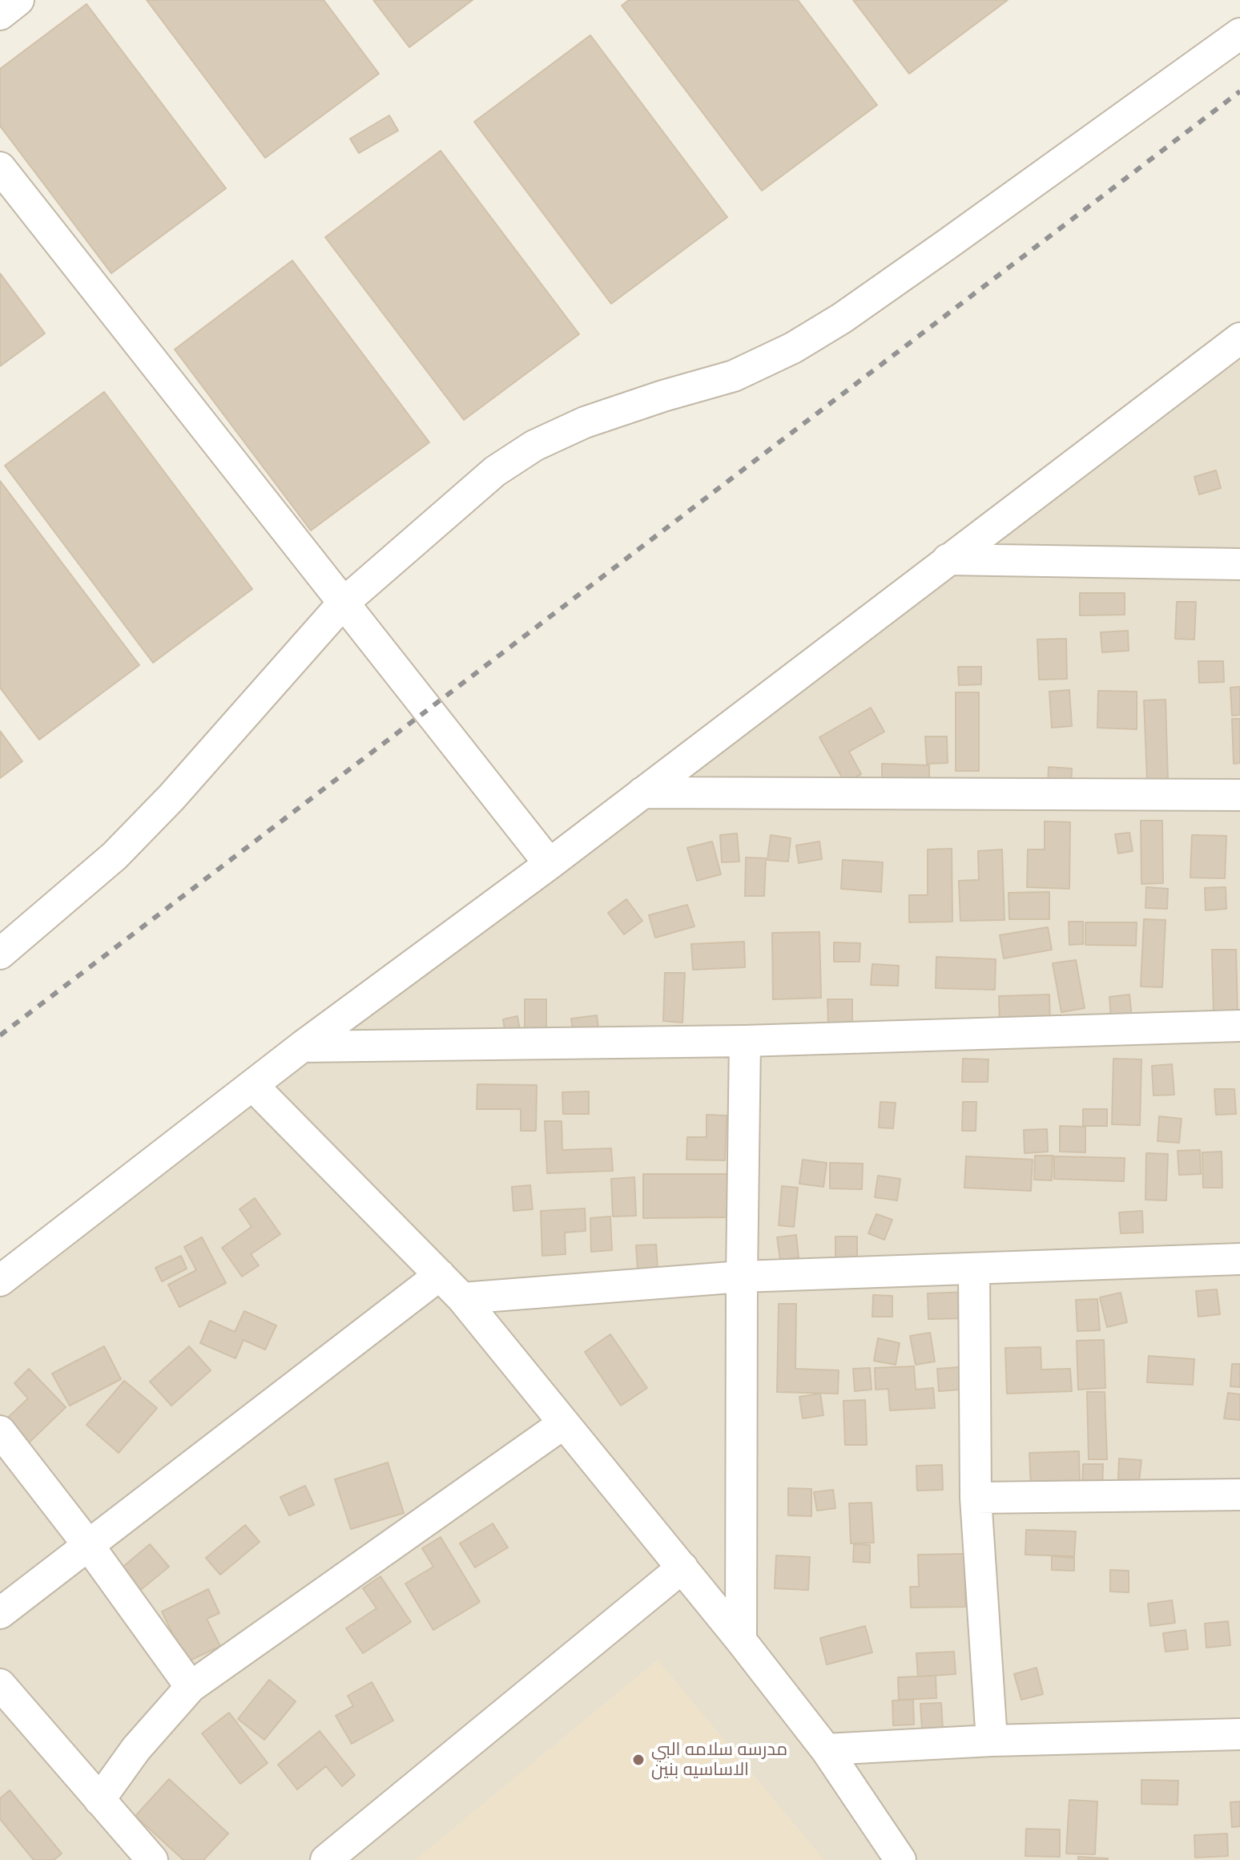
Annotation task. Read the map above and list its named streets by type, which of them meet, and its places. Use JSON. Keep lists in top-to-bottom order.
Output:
{
  "places": ["مدرسه سلامه البي الاساسيه بنين"]
}
